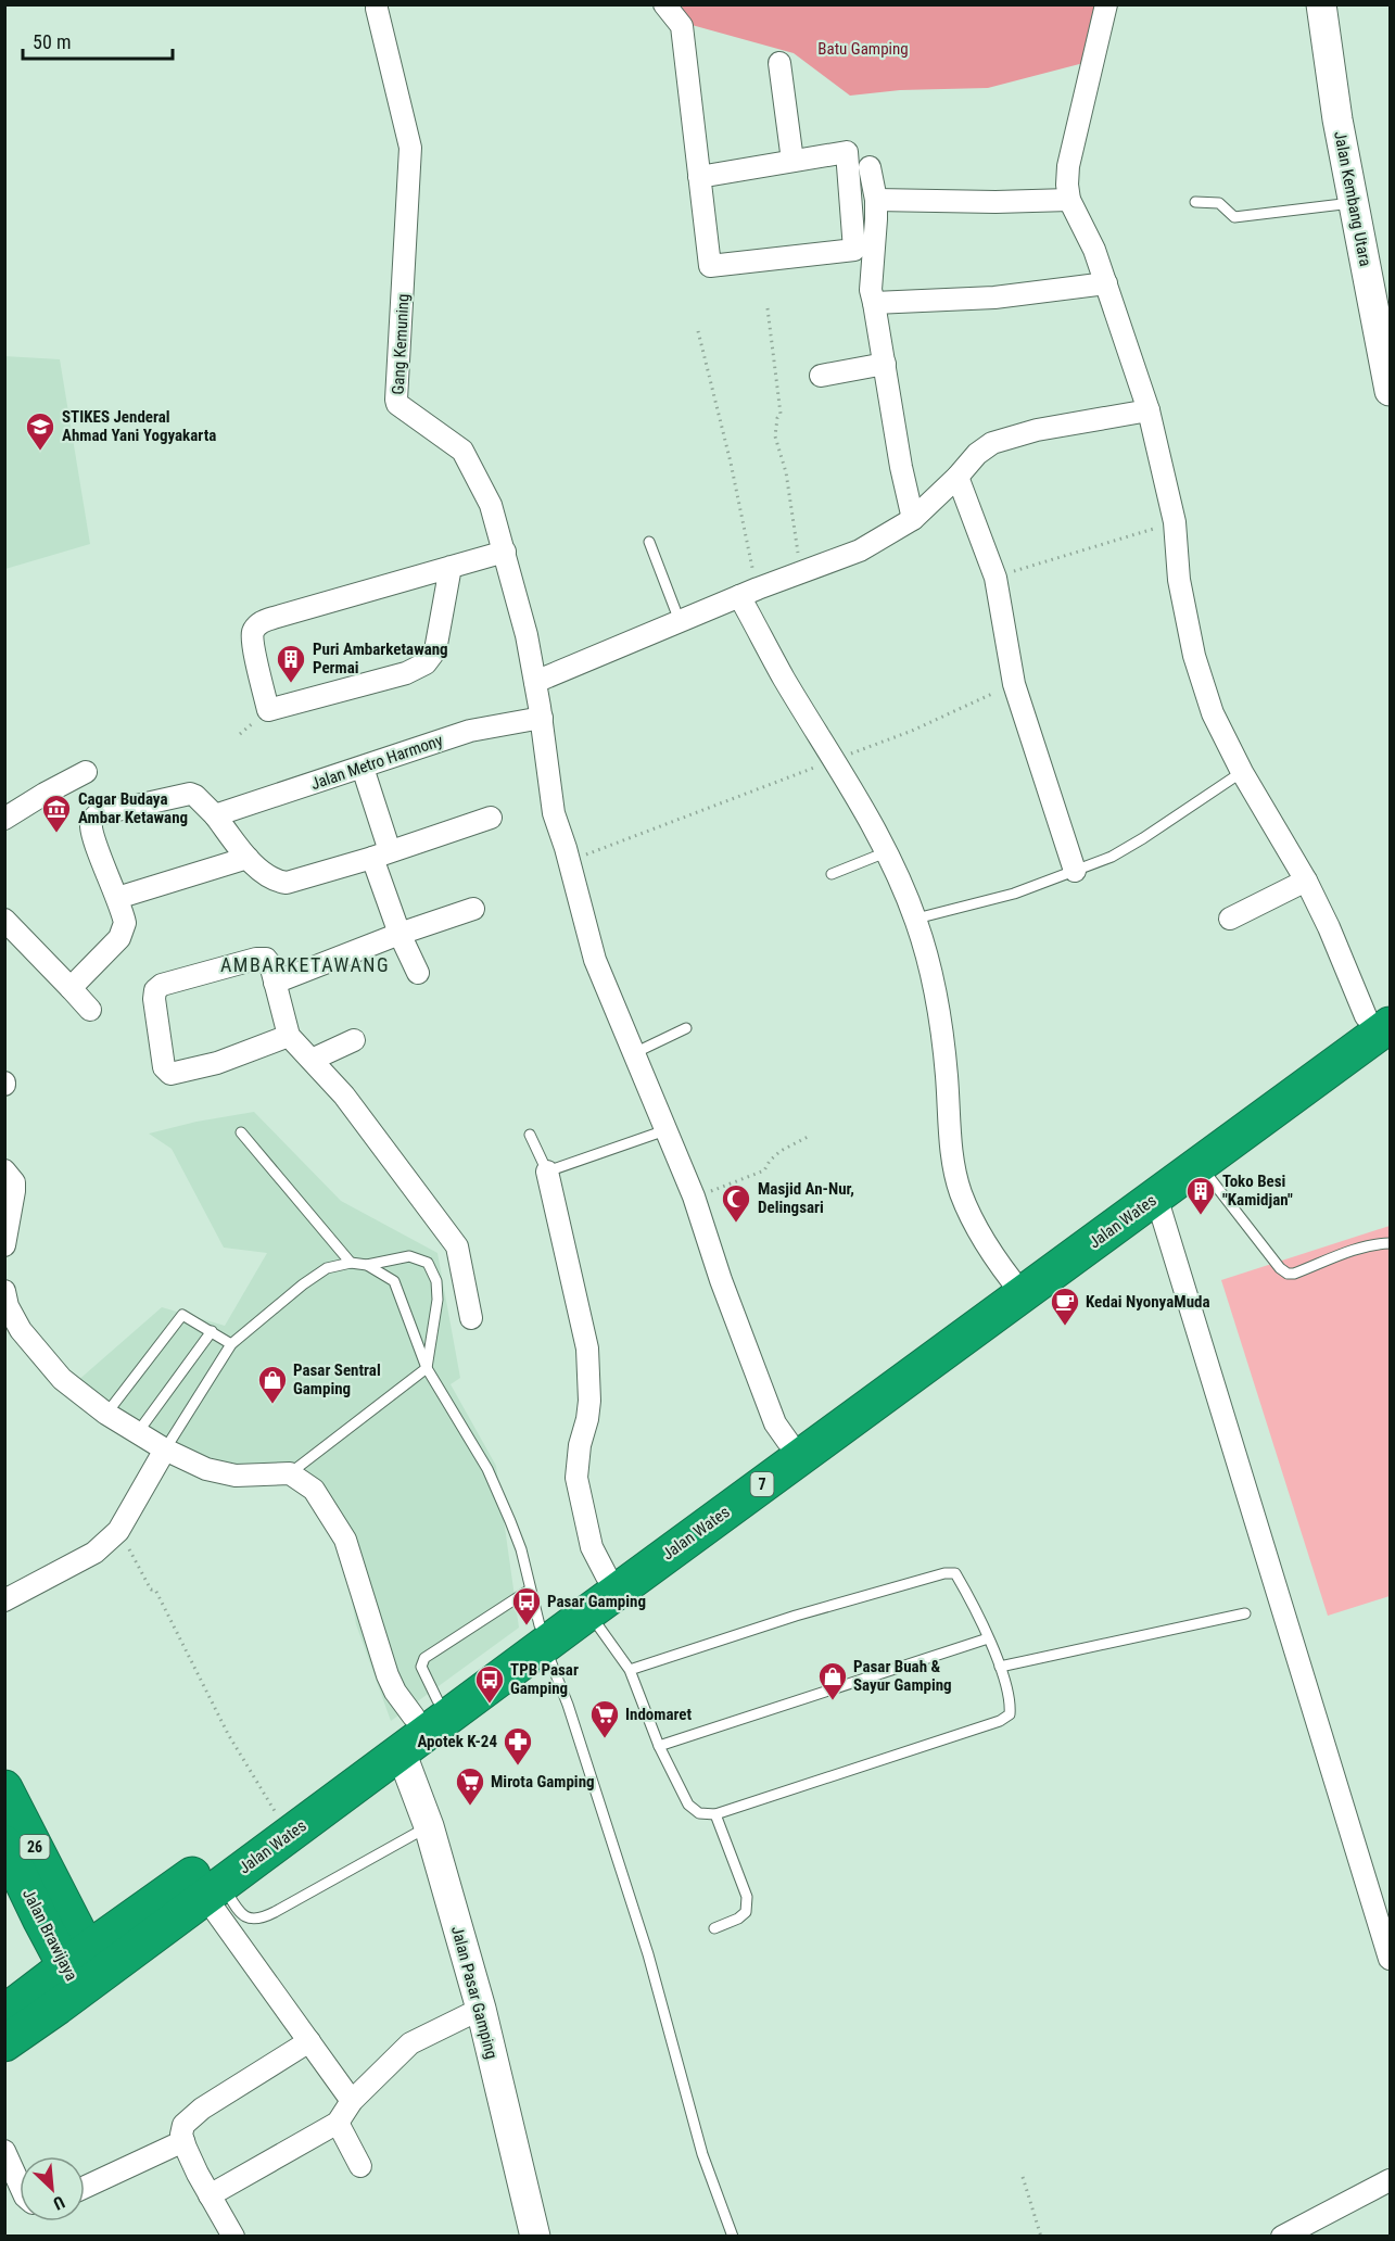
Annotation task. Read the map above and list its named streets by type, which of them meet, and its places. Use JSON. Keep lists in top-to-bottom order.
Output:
{
  "streets": {
    "highway": [
      "Jalan Wates",
      "7",
      "26",
      "Jalan Brawijaya"
    ],
    "main road": ["Jalan Kembang Utara", "Jalan Pasar Gamping"],
    "street": ["Gang Kemuning", "Jalan Metro Harmony"]
  },
  "crossings": [
    ["Gang Kemuning", "Jalan Metro Harmony"],
    ["Gang Kemuning", "Jalan Wates"],
    ["Jalan Wates", "7"],
    ["Jalan Wates", "Jalan Brawijaya"],
    ["Jalan Wates", "Jalan Pasar Gamping"],
    ["7", "Jalan Brawijaya"]
  ],
  "districts": ["AMBARKETAWANG"],
  "parks": ["Batu Gamping"],
  "places": {
    "school or university": ["STIKES Jenderal Ahmad Yani Yogyakarta"],
    "building": ["Puri Ambarketawang Permai", "Toko Besi \"Kamidjan\""],
    "museum": ["Cagar Budaya Ambar Ketawang"],
    "mosque": ["Masjid An-Nur, Delingsari"],
    "cafe": ["Kedai NyonyaMuda"],
    "shop": ["Pasar Sentral Gamping", "Pasar Buah & Sayur Gamping"],
    "bus stop": ["Pasar Gamping", "TPB Pasar Gamping"],
    "supermarket": ["Indomaret", "Mirota Gamping"],
    "pharmacy": ["Apotek K-24"]
  },
  "scale_bar": "50 m",
  "north": "bottom right"
}
